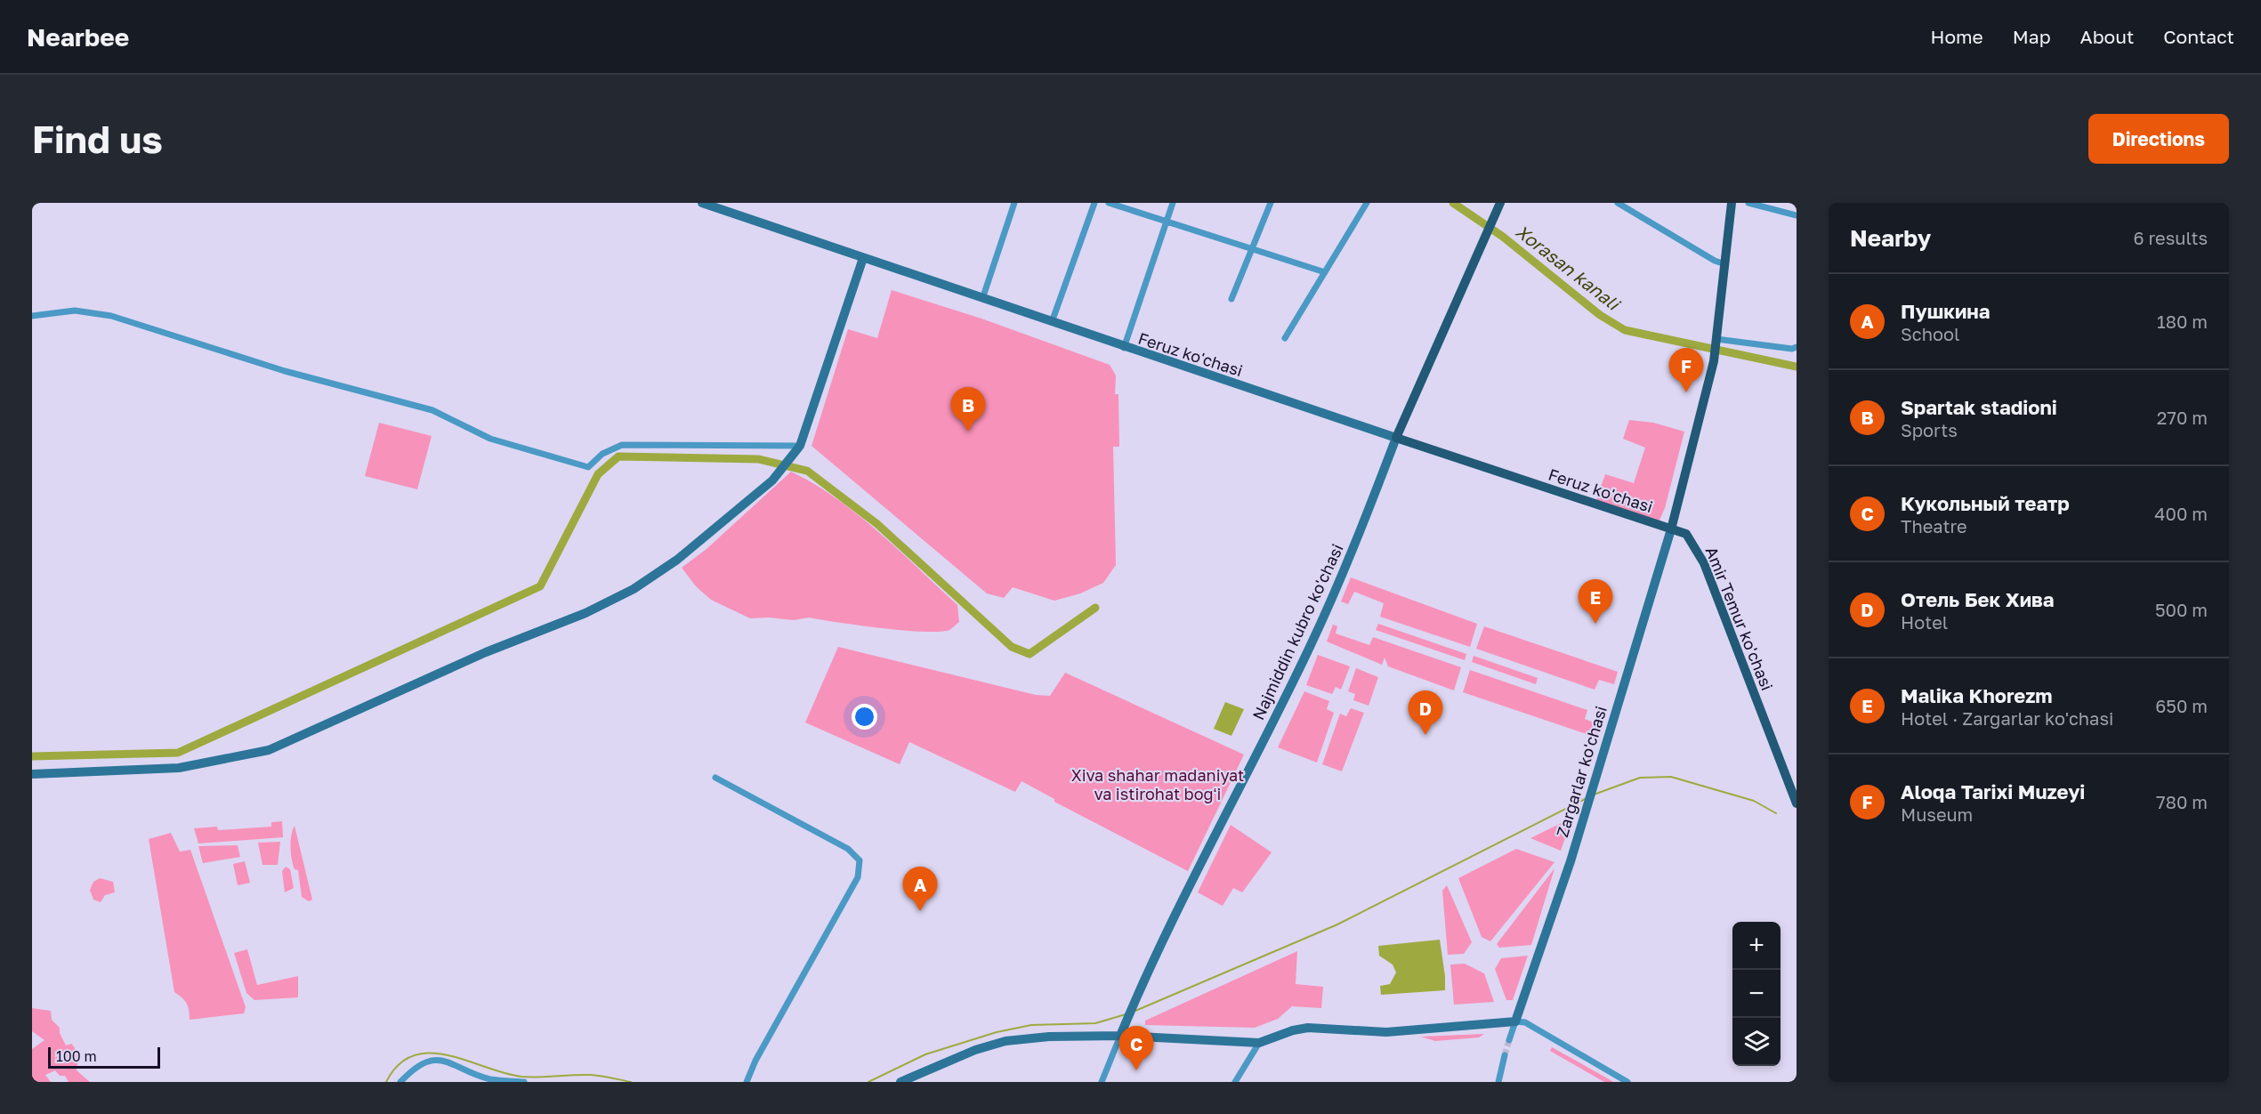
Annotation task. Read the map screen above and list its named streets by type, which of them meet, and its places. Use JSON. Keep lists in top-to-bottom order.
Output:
{
  "streets": {
    "main road": [
      "Feruz ko'chasi",
      "Amir Temur ko'chasi",
      "Najmiddin kubro ko'chasi",
      "Zargarlar ko'chasi"
    ]
  },
  "crossings": [
    ["Feruz ko'chasi", "Amir Temur ko'chasi"],
    ["Feruz ko'chasi", "Najmiddin kubro ko'chasi"],
    ["Feruz ko'chasi", "Zargarlar ko'chasi"],
    ["Amir Temur ko'chasi", "Zargarlar ko'chasi"]
  ],
  "water": ["Xorasan kanali"],
  "parks": ["Xiva shahar madaniyat va istirohat bogʻi"],
  "scale_bar": "100 m",
  "page": {
    "header": "Nearbee",
    "nav": [
      "Home",
      "Map",
      "About",
      "Contact"
    ],
    "buttons": "Directions",
    "title": "Find us",
    "heading": ["Nearby", "6 results"],
    "list": [
      {
        "mark": "A",
        "name": "Пушкина",
        "note": "School",
        "value": "180 m"
      },
      {
        "mark": "B",
        "name": "Spartak stadioni",
        "note": "Sports",
        "value": "270 m"
      },
      {
        "mark": "C",
        "name": "Кукольный театр",
        "note": "Theatre",
        "value": "400 m"
      },
      {
        "mark": "D",
        "name": "Отель Бек Хива",
        "note": "Hotel",
        "value": "500 m"
      },
      {
        "mark": "E",
        "name": "Malika Khorezm",
        "note": "Hotel · Zargarlar ko'chasi",
        "value": "650 m"
      },
      {
        "mark": "F",
        "name": "Aloqa Tarixi Muzeyi",
        "note": "Museum",
        "value": "780 m"
      }
    ],
    "pins": [
      "F",
      "B",
      "E",
      "D",
      "A",
      "C"
    ],
    "map_buttons": ["+", "−"],
    "scale": "100 m"
  }
}
